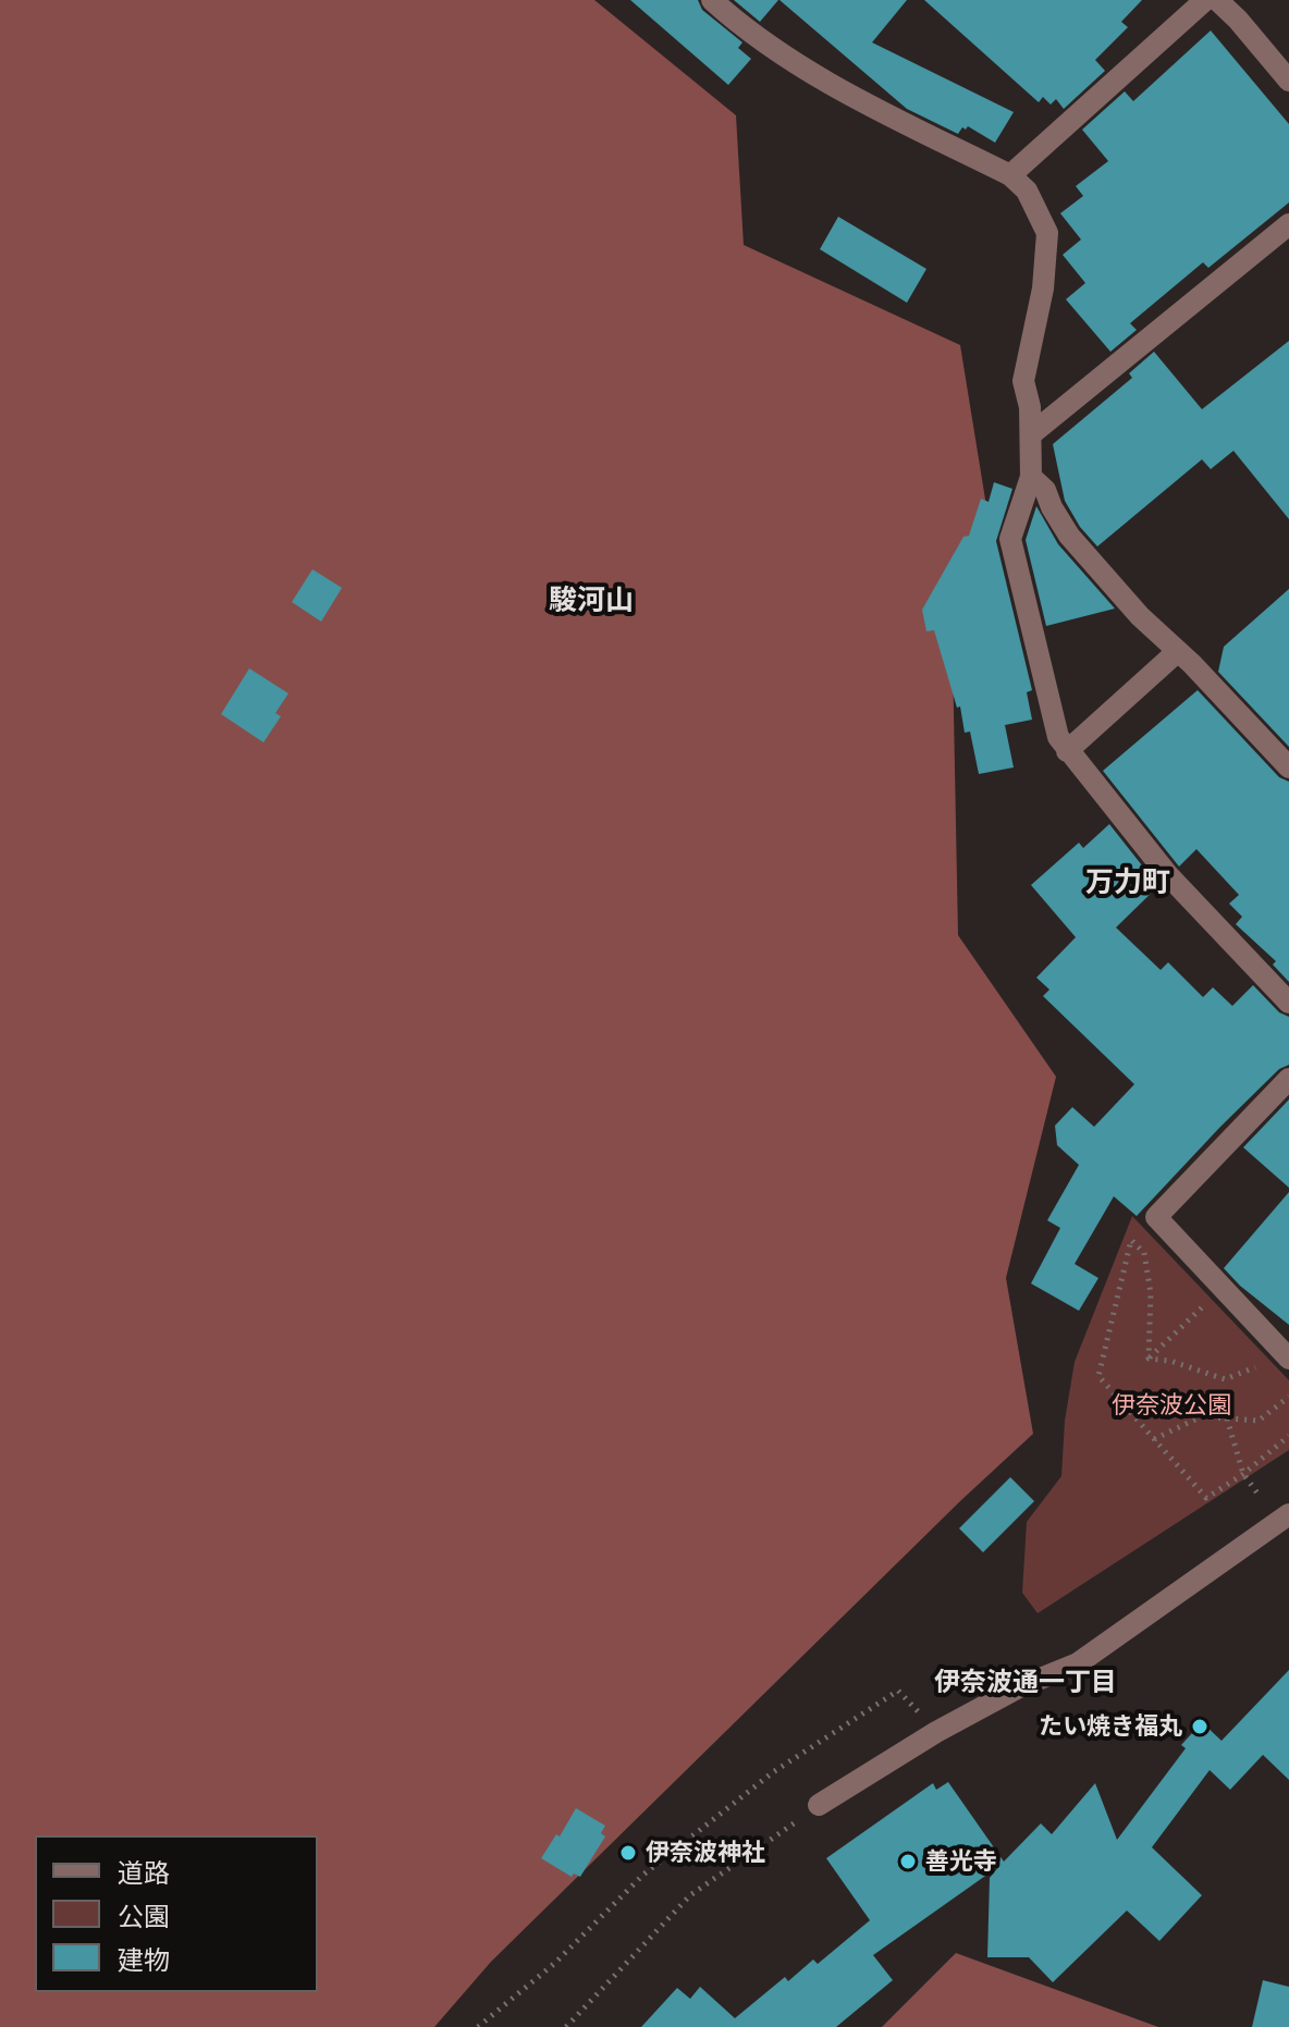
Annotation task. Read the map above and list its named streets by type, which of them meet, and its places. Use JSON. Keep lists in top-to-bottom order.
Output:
{
  "districts": ["駿河山", "万力町", "伊奈波通一丁目"],
  "parks": ["伊奈波公園"],
  "places": ["たい焼き福丸", "伊奈波神社", "善光寺"],
  "legend": ["道路", "公園", "建物"]
}
